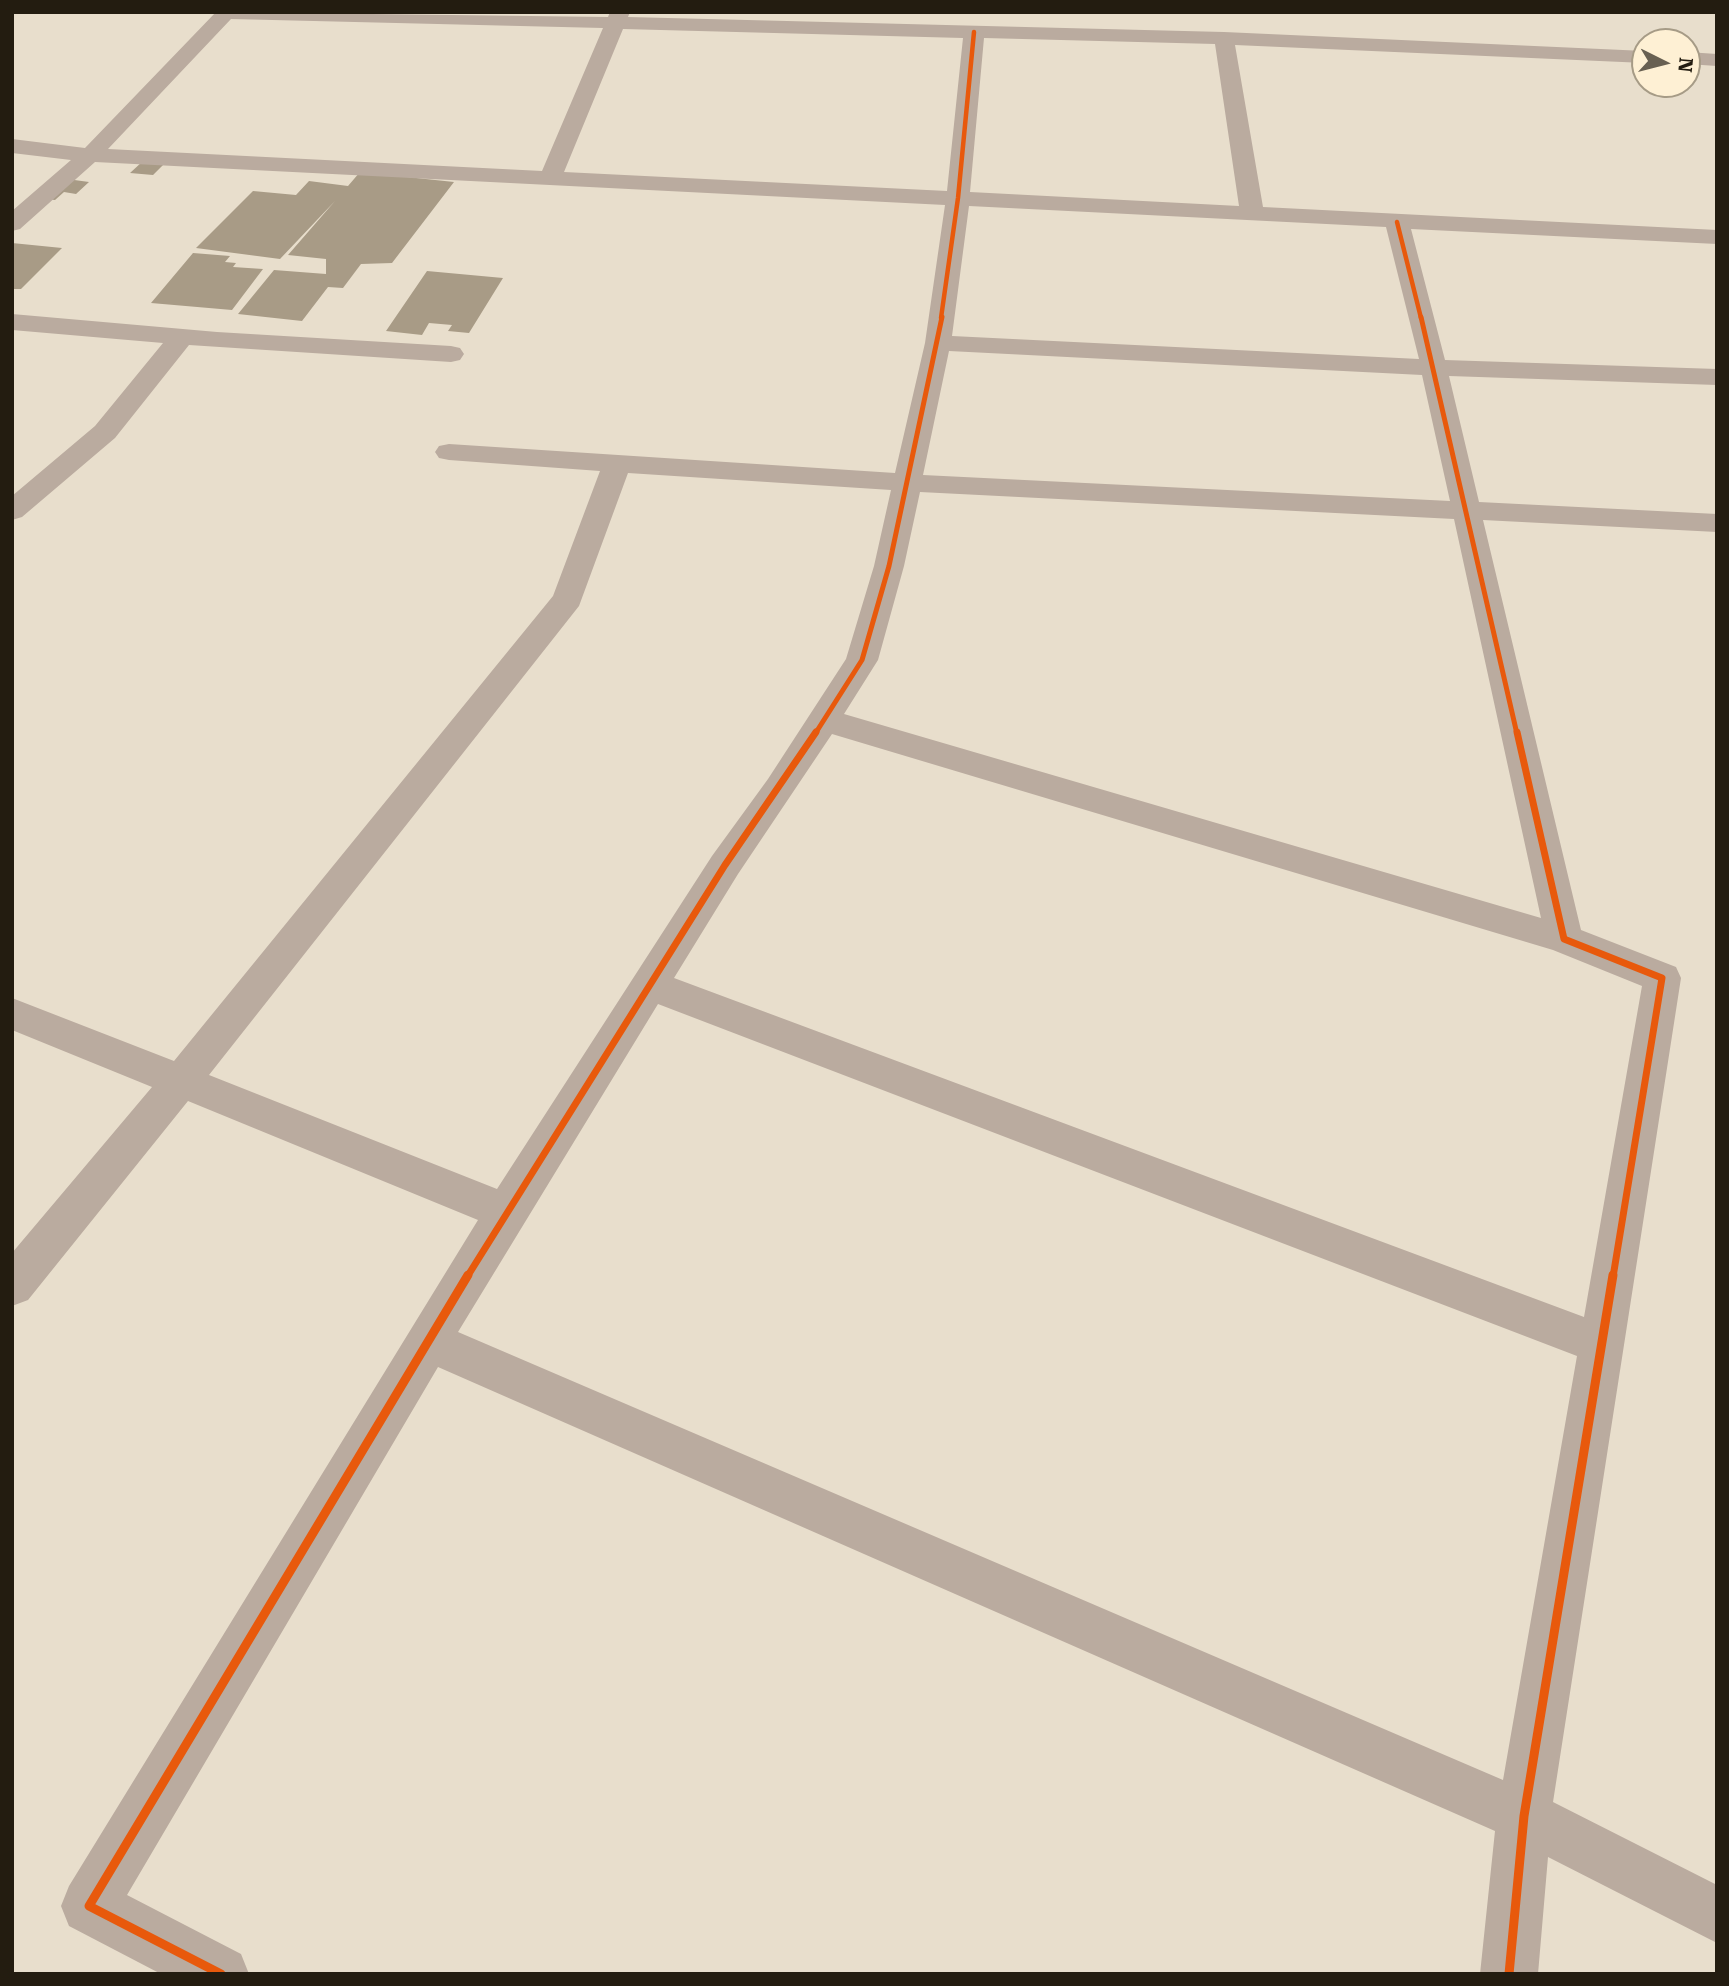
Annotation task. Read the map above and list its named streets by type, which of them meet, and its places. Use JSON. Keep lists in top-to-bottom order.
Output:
{
  "north": "right"
}
